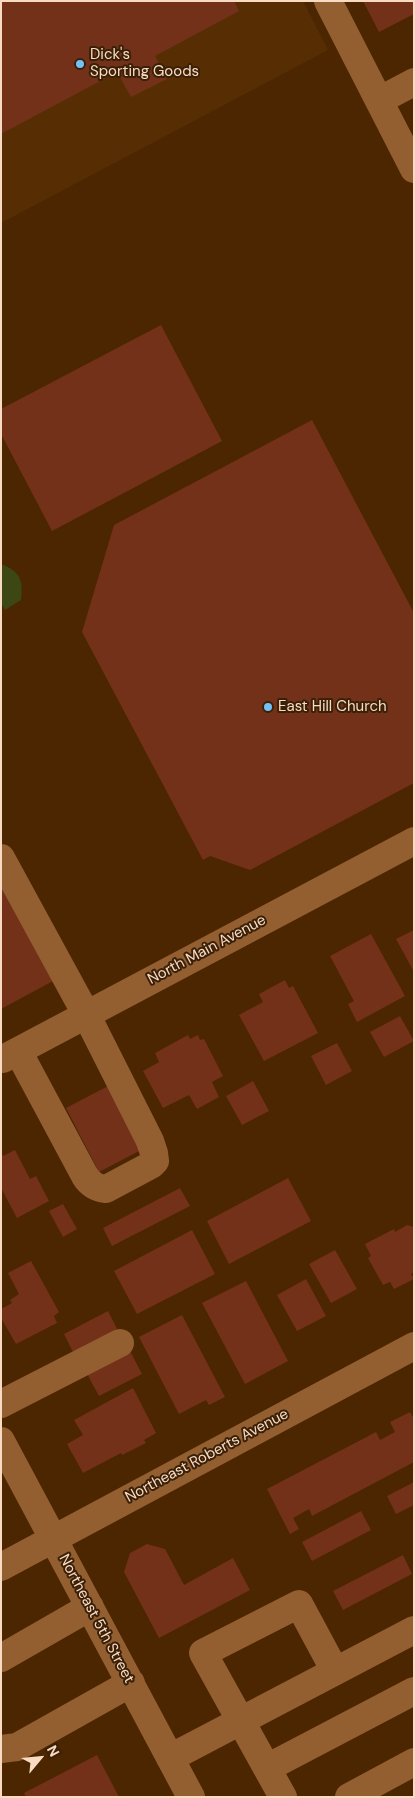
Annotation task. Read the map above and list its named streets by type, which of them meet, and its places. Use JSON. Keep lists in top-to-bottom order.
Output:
{
  "streets": {
    "street": ["North Main Avenue", "Northeast Roberts Avenue", "Northeast 5th Street"]
  },
  "crossings": [
    ["Northeast Roberts Avenue", "Northeast 5th Street"]
  ],
  "places": ["Dick's Sporting Goods", "East Hill Church"],
  "north": "top right"
}
